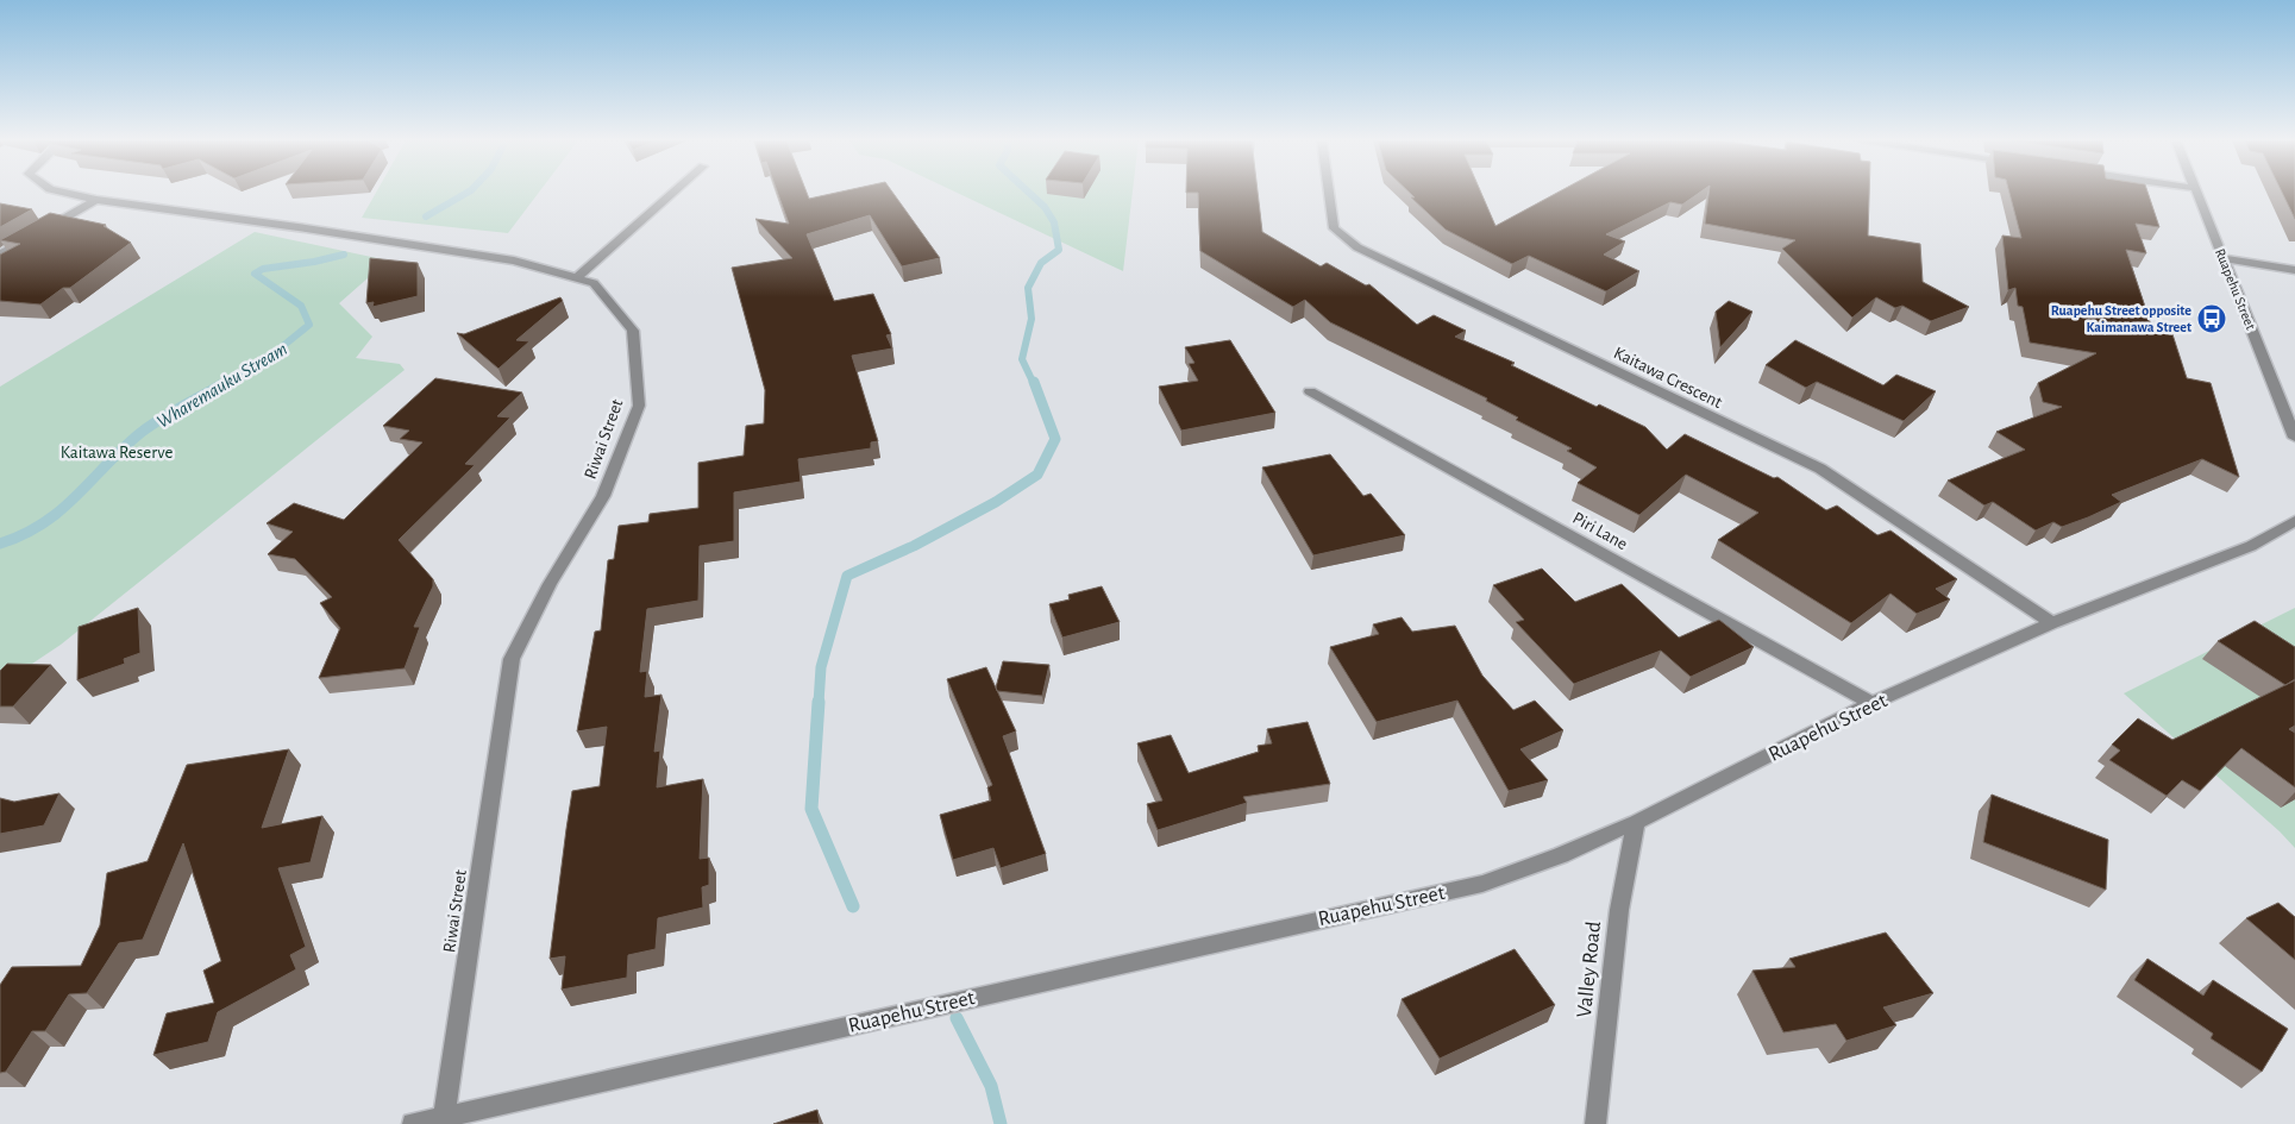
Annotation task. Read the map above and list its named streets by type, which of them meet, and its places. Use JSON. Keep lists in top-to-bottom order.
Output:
{
  "streets": {
    "street": [
      "Ruapehu Street",
      "Kaitawa Crescent",
      "Riwai Street",
      "Piri Lane",
      "Valley Road"
    ]
  },
  "crossings": [
    ["Ruapehu Street", "Kaitawa Crescent"],
    ["Ruapehu Street", "Riwai Street"],
    ["Ruapehu Street", "Piri Lane"],
    ["Ruapehu Street", "Valley Road"]
  ],
  "water": ["Wharemauku Stream"],
  "parks": ["Kaitawa Reserve"],
  "places": {
    "bus stop": ["Ruapehu Street opposite Kaimanawa Street"]
  }
}
